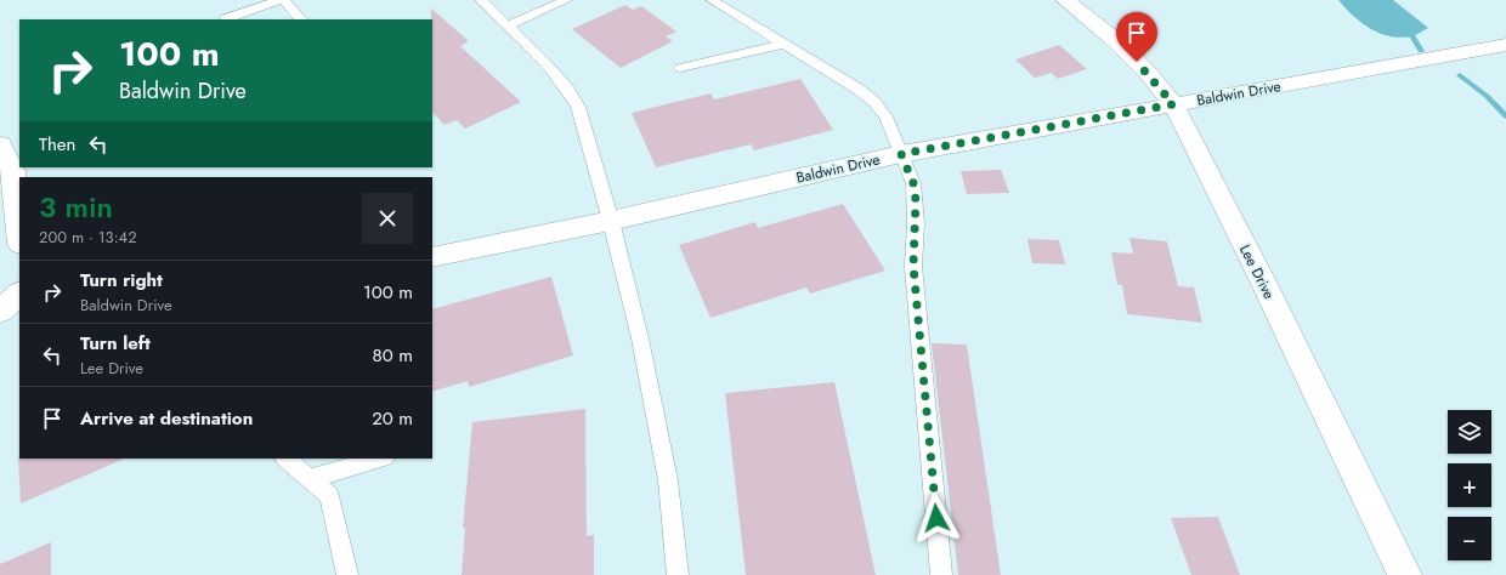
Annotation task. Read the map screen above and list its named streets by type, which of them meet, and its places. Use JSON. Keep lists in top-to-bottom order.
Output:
{
  "streets": {
    "street": ["Baldwin Drive", "Lee Drive"]
  },
  "crossings": [
    ["Baldwin Drive", "Lee Drive"]
  ],
  "page": {
    "turn": ["100 m", "Baldwin Drive"],
    "then": "Then",
    "heading": ["3 min", "200 m · 13:42"],
    "list": [
      {
        "name": "Turn right",
        "note": "Baldwin Drive",
        "value": "100 m"
      },
      {
        "name": "Turn left",
        "note": "Lee Drive",
        "value": "80 m"
      },
      {
        "name": "Arrive at destination",
        "value": "20 m"
      }
    ],
    "map_buttons": ["+", "−"]
  }
}
